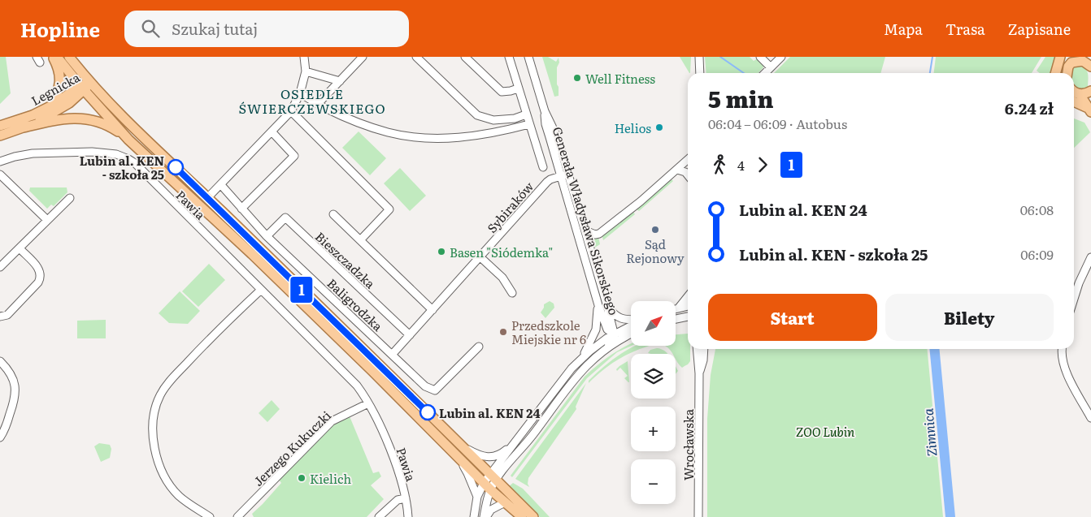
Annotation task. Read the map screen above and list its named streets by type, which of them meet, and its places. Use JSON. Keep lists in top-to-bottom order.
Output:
{
  "streets": {
    "main road": ["Legnicka"],
    "street": [
      "Pawia",
      "Sybiraków",
      "Generała Władysława Sikorskiego",
      "Bieszczadzka",
      "Baligrodzka",
      "Wrocławska",
      "Jerzego Kukuczki"
    ]
  },
  "crossings": [
    ["Pawia", "Jerzego Kukuczki"],
    ["Sybiraków", "Generała Władysława Sikorskiego"],
    ["Sybiraków", "Bieszczadzka"],
    ["Sybiraków", "Baligrodzka"],
    ["Bieszczadzka", "Baligrodzka"]
  ],
  "districts": ["OSIEDLE ŚWIERCZEWSKIEGO"],
  "water": ["Zimnica"],
  "parks": ["ZOO Lubin"],
  "places": [
    "Well Fitness",
    "Helios",
    "Lubin al. KEN - szkoła 25",
    "Sąd Rejonowy",
    "Basen \"Siódemka\"",
    "Przedszkole Miejskie nr 6",
    "Lubin al. KEN 24",
    "Kielich"
  ],
  "lines": ["bus line 1"],
  "north": "top right",
  "page": {
    "header": "Hopline",
    "search": "Szukaj tutaj",
    "nav": ["Mapa", "Trasa", "Zapisane"],
    "on_map": "1",
    "heading": ["5 min", "06:04 – 06:09 · Autobus", "6.24 zł"],
    "legs": ["4", "1"],
    "list": [
      {
        "name": "Lubin al. KEN 24",
        "value": "06:08"
      },
      {
        "name": "Lubin al. KEN - szkoła 25",
        "value": "06:09"
      }
    ],
    "buttons": ["Start", "Bilety"],
    "map_buttons": ["+", "−"]
  }
}
